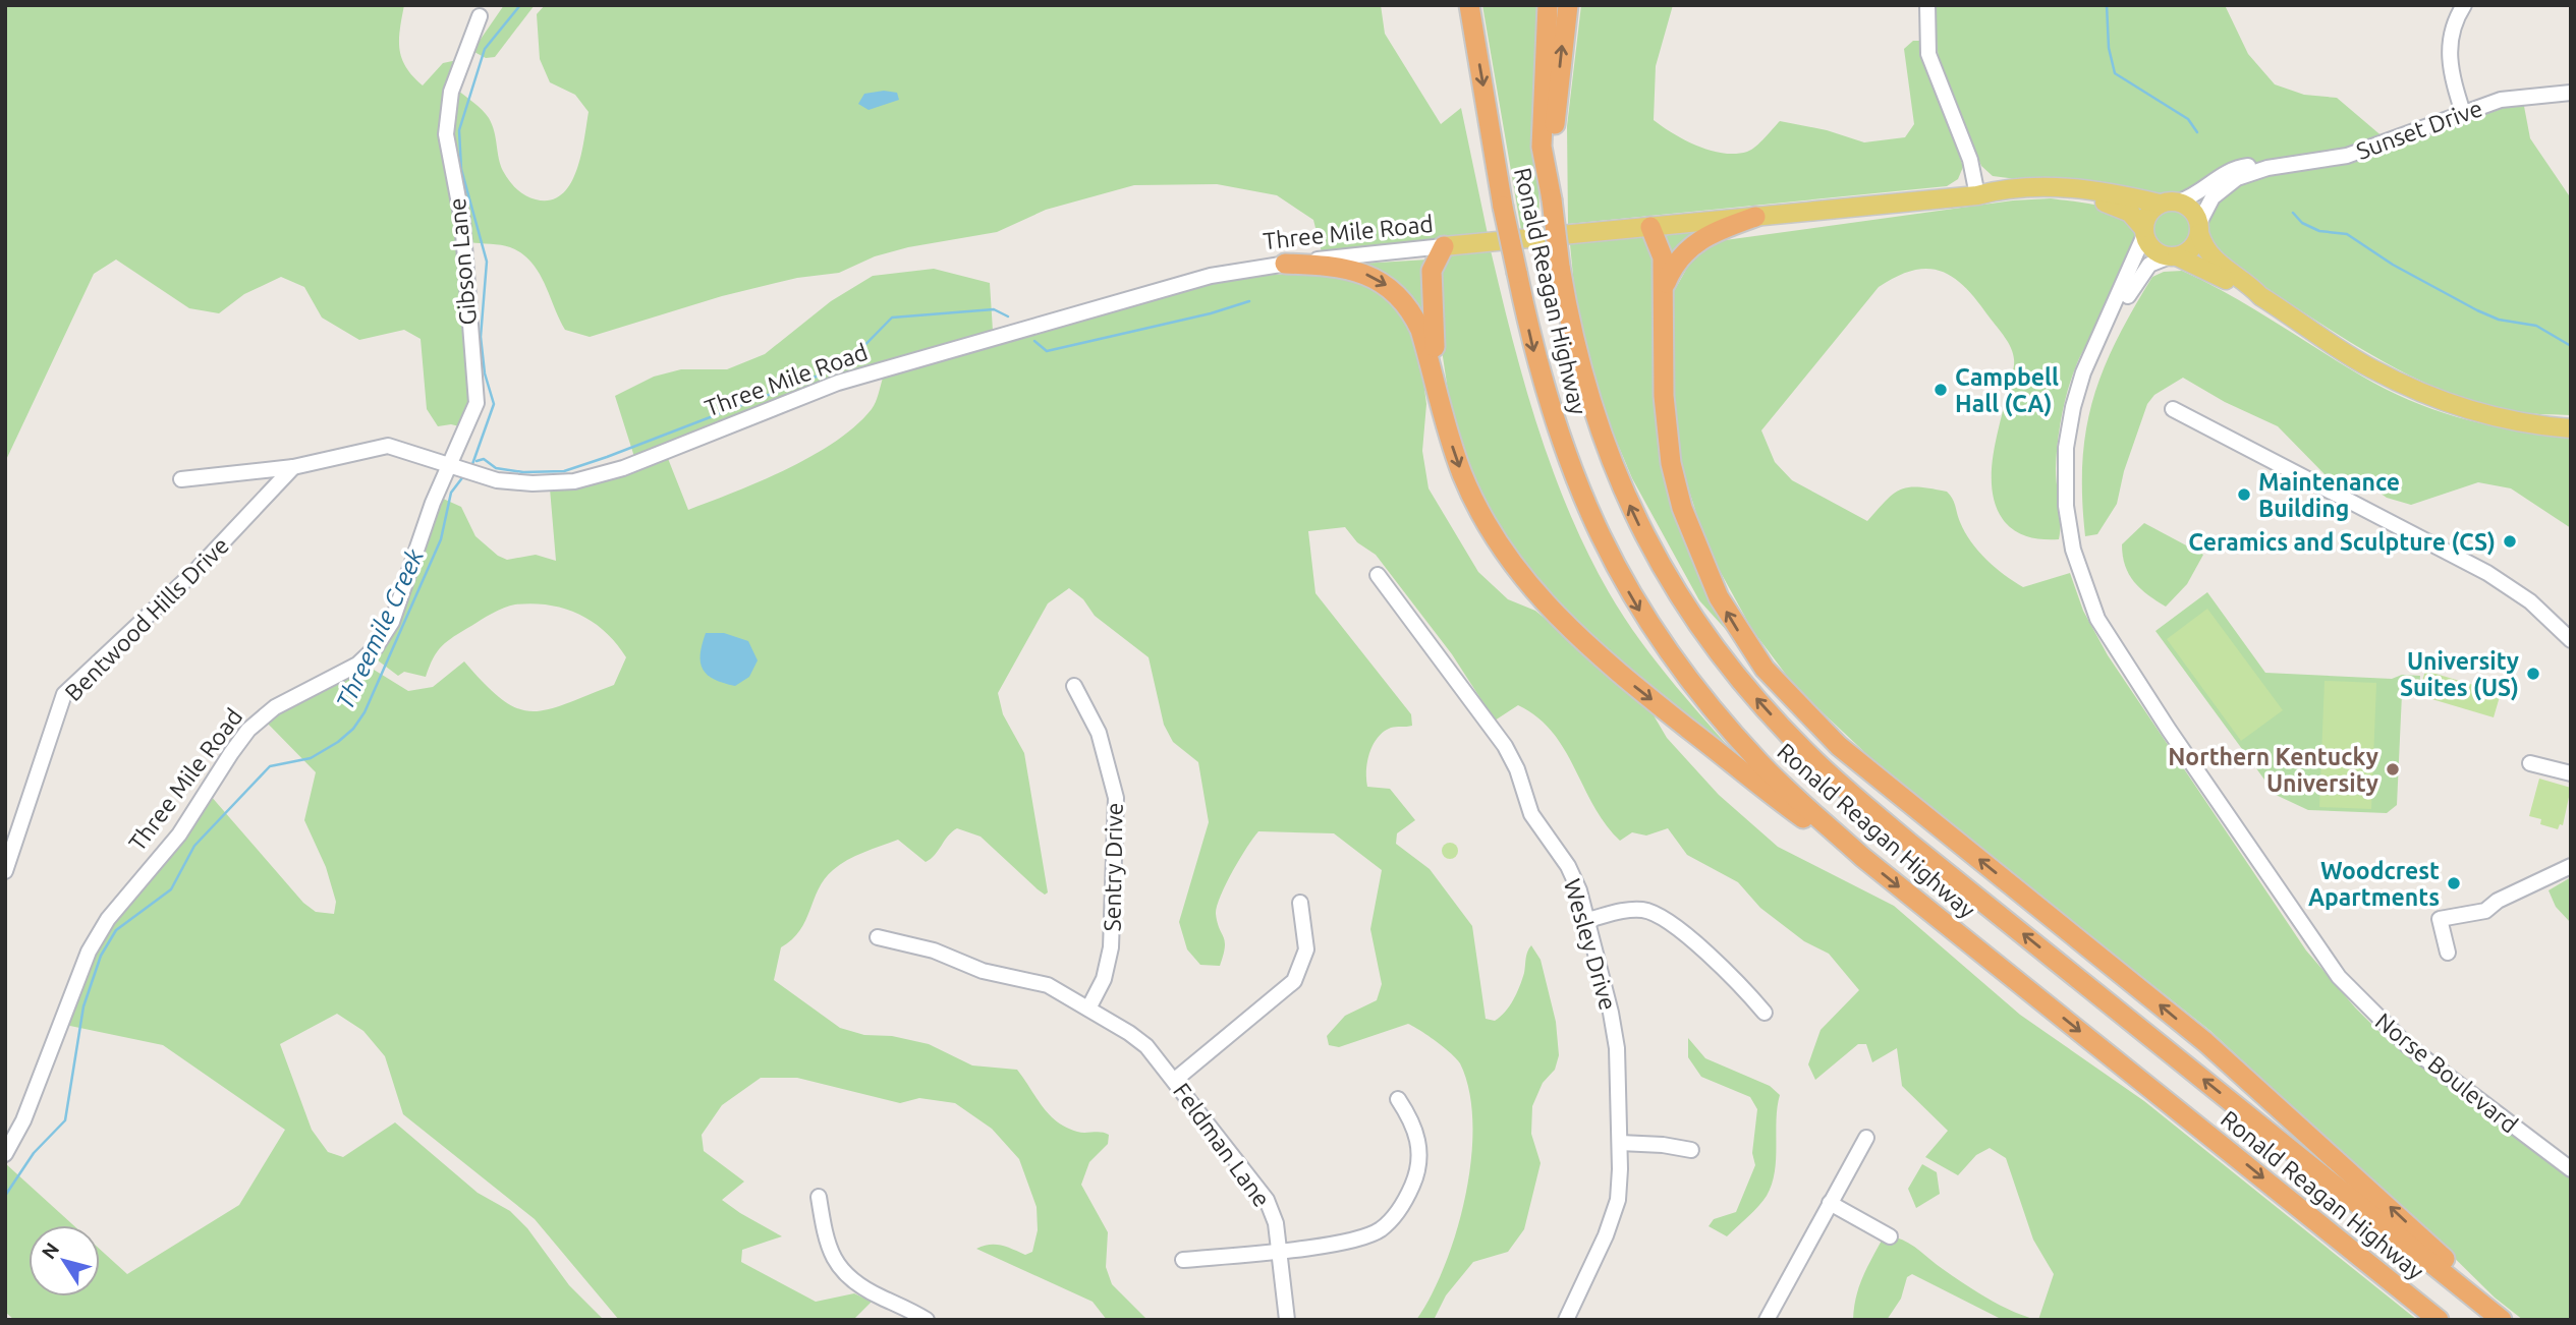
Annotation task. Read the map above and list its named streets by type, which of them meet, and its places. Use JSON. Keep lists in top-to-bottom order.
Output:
{
  "streets": {
    "highway": ["Ronald Reagan Highway"],
    "main road": ["Three Mile Road"],
    "street": [
      "Sunset Drive",
      "Gibson Lane",
      "Bentwood Hills Drive",
      "Sentry Drive",
      "Wesley Drive",
      "Norse Boulevard",
      "Feldman Lane"
    ]
  },
  "crossings": [
    ["Sunset Drive", "Three Mile Road"],
    ["Sunset Drive", "Norse Boulevard"],
    ["Three Mile Road", "Gibson Lane"],
    ["Three Mile Road", "Norse Boulevard"],
    ["Sentry Drive", "Feldman Lane"]
  ],
  "water": ["Threemile Creek"],
  "places": [
    "Campbell Hall (CA)",
    "Maintenance Building",
    "Ceramics and Sculpture (CS)",
    "University Suites (US)",
    "Northern Kentucky University",
    "Woodcrest Apartments"
  ],
  "north": "top left"
}
